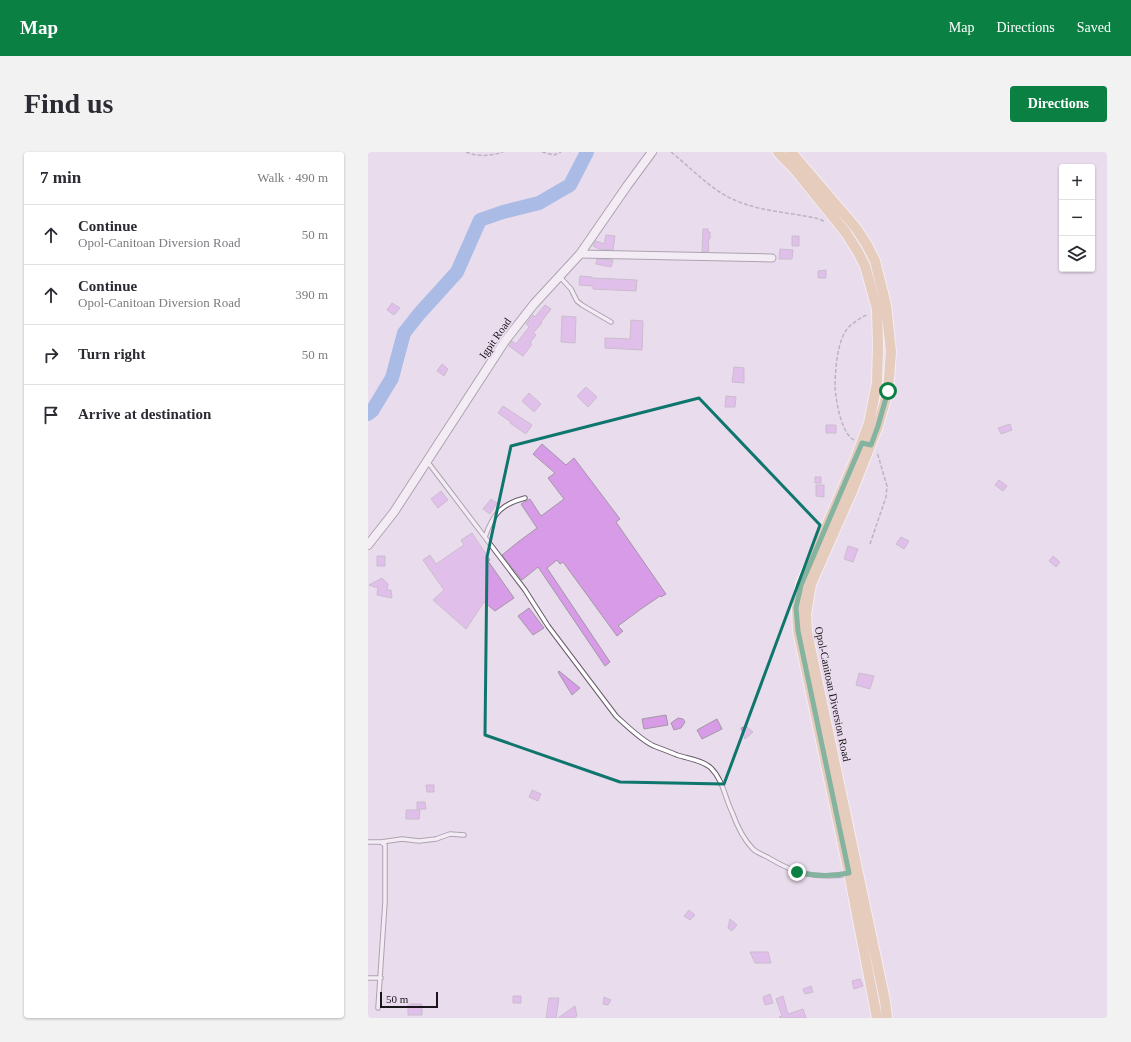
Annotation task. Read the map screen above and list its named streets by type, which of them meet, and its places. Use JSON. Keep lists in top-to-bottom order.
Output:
{
  "streets": {
    "main road": ["Opol-Canitoan Diversion Road"],
    "street": ["Igpit Road"]
  },
  "scale_bar": "50 m",
  "page": {
    "header": "Map",
    "nav": ["Map", "Directions", "Saved"],
    "buttons": "Directions",
    "title": "Find us",
    "heading": ["7 min", "Walk · 490 m"],
    "map_buttons": ["+", "−"],
    "list": [
      ["Continue", "Opol-Canitoan Diversion Road", "50 m"],
      ["Continue", "Opol-Canitoan Diversion Road", "390 m"],
      ["Turn right", "50 m"],
      "Arrive at destination"
    ],
    "scale": "50 m"
  }
}
